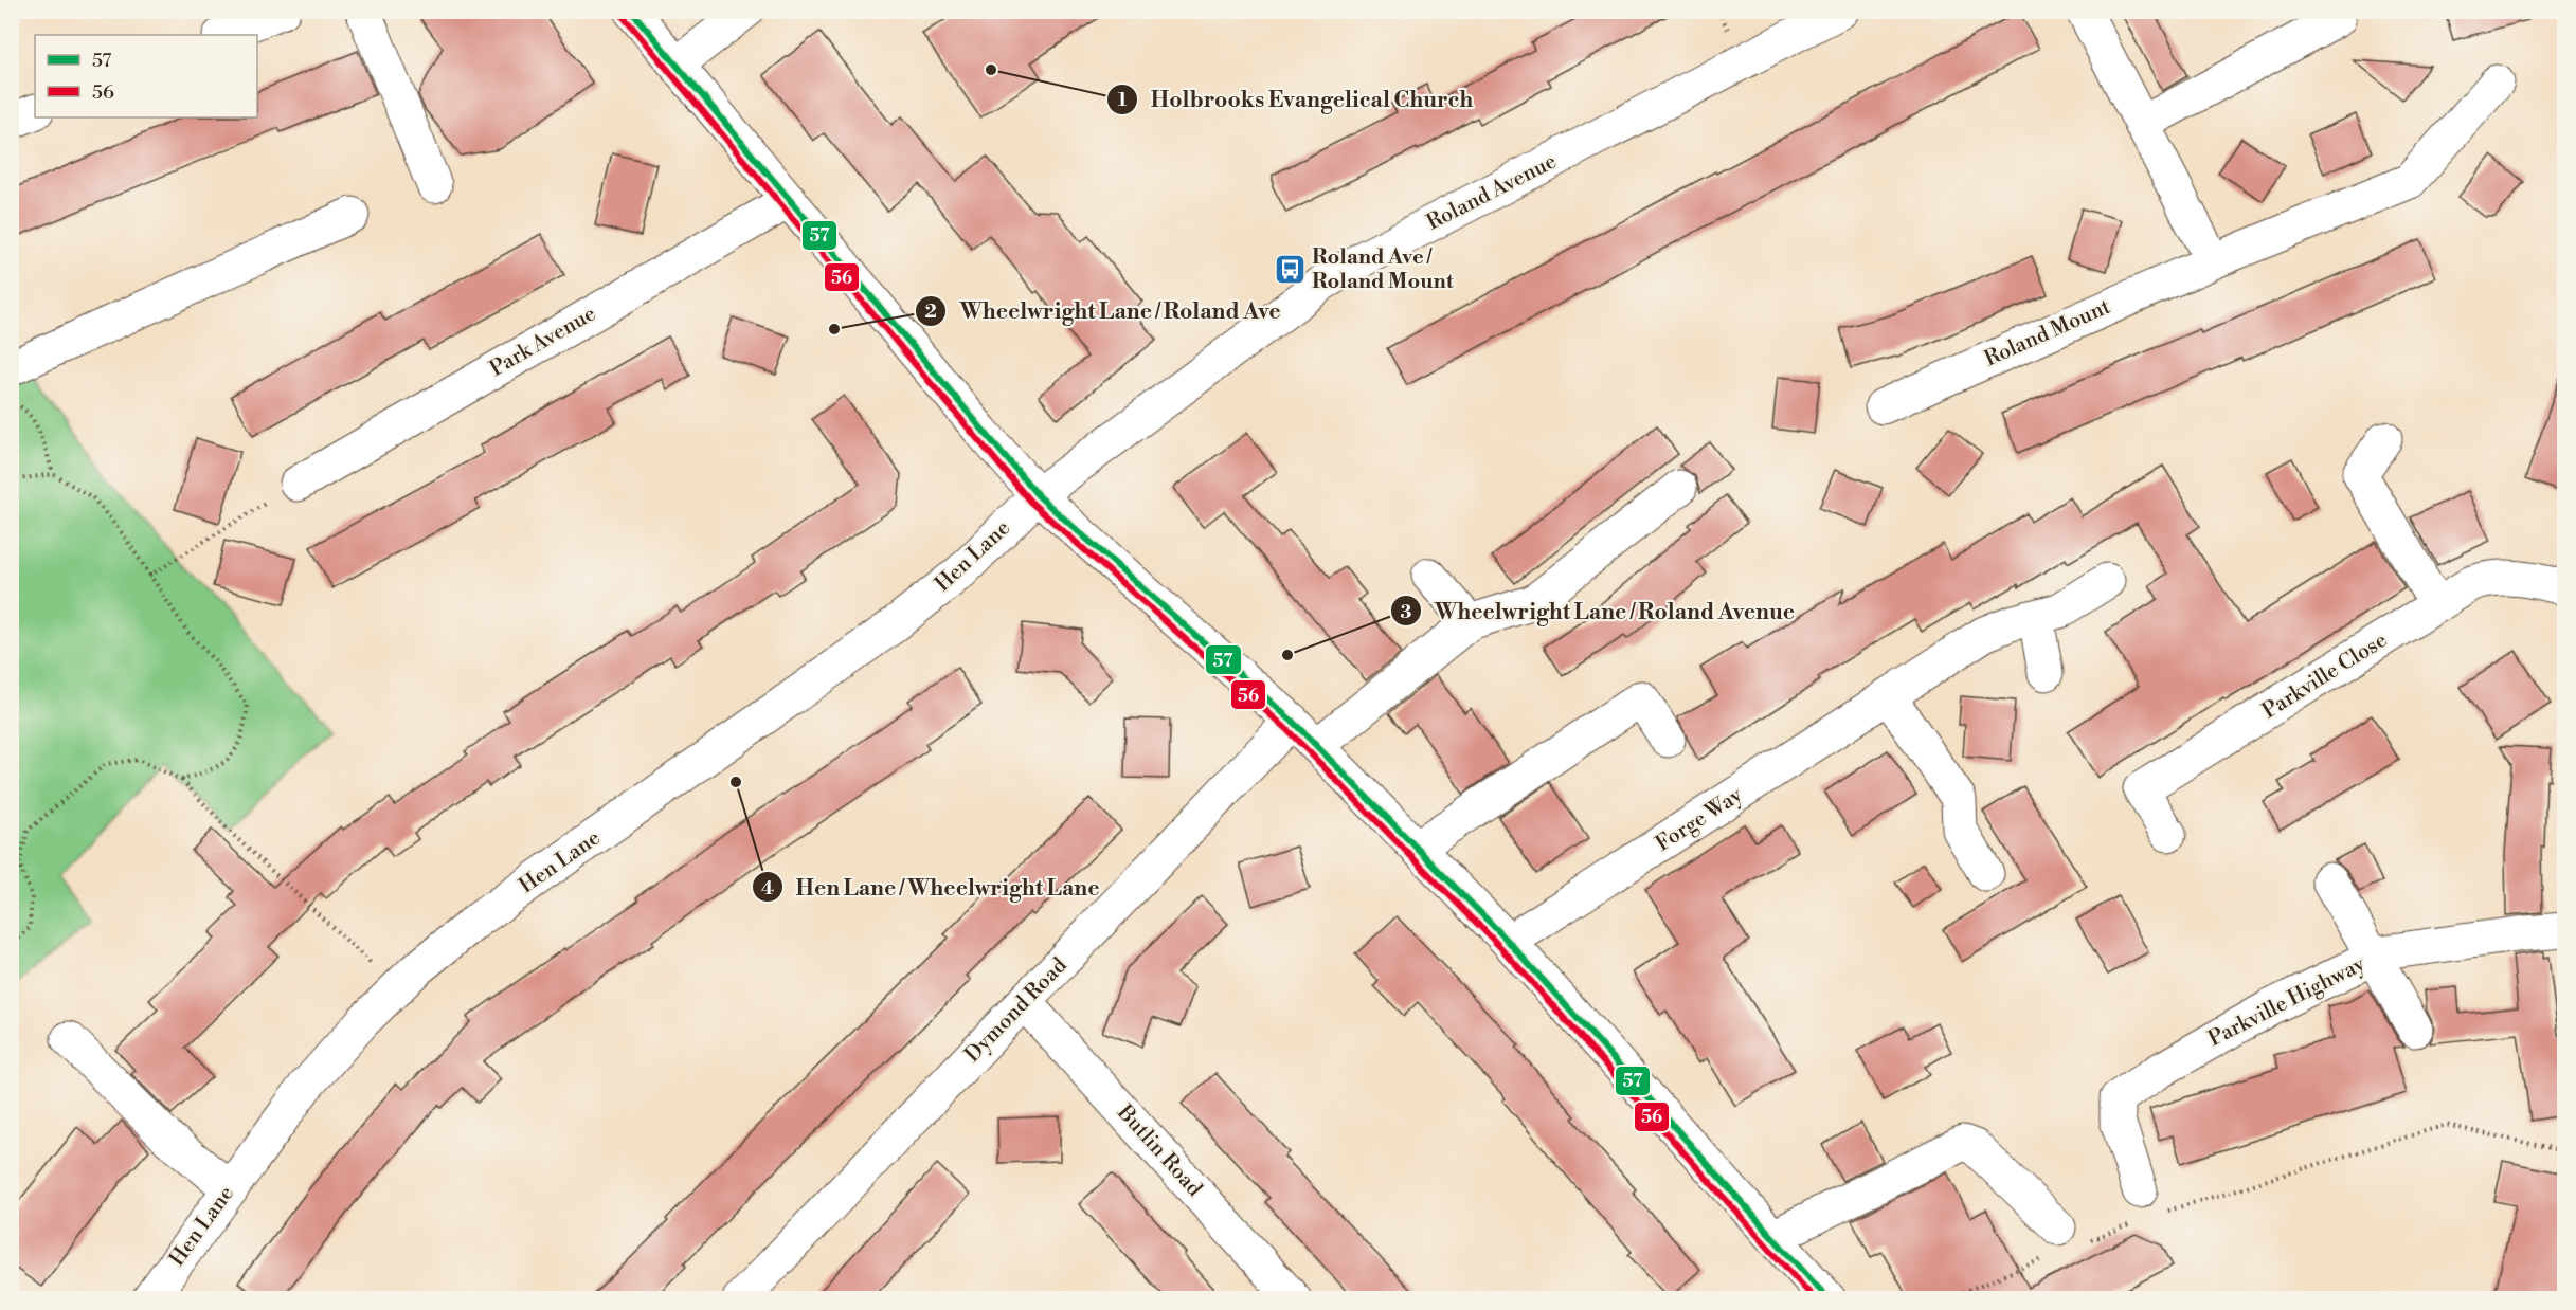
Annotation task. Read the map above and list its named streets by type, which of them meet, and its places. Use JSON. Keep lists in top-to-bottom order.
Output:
{
  "streets": {
    "street": [
      "Roland Avenue",
      "Roland Mount",
      "Park Avenue",
      "Hen Lane",
      "Parkville Close",
      "Forge Way",
      "Parkville Highway",
      "Dymond Road",
      "Butlin Road"
    ]
  },
  "crossings": [
    ["Roland Avenue", "Hen Lane"],
    ["Dymond Road", "Butlin Road"]
  ],
  "places": {
    "other": [
      "Holbrooks Evangelical Church",
      "Wheelwright Lane / Roland Ave",
      "Wheelwright Lane / Roland Avenue",
      "Hen Lane / Wheelwright Lane"
    ],
    "bus stop": ["Roland Ave / Roland Mount"]
  },
  "lines": ["transit line 57", "transit line 56"],
  "legend": ["57", "56"]
}
